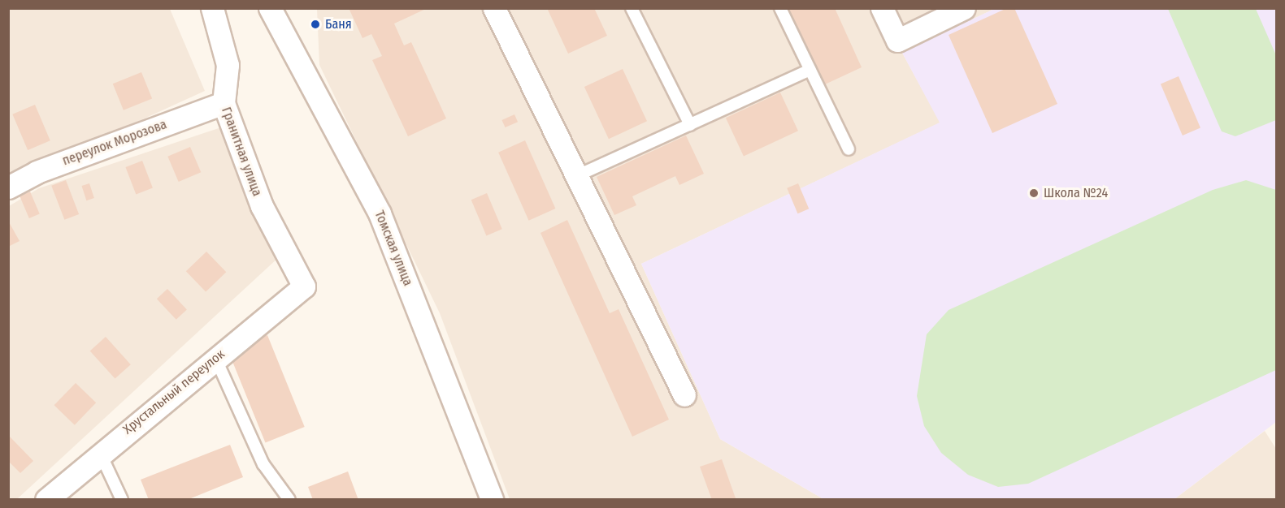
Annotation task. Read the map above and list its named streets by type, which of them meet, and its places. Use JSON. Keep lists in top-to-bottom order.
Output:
{
  "streets": {
    "street": [
      "переулок Морозова",
      "Гранитная улица",
      "Томская улица",
      "Хрустальный переулок"
    ]
  },
  "crossings": [
    ["переулок Морозова", "Гранитная улица"],
    ["Гранитная улица", "Хрустальный переулок"]
  ],
  "places": ["Баня", "Школа №24"]
}
